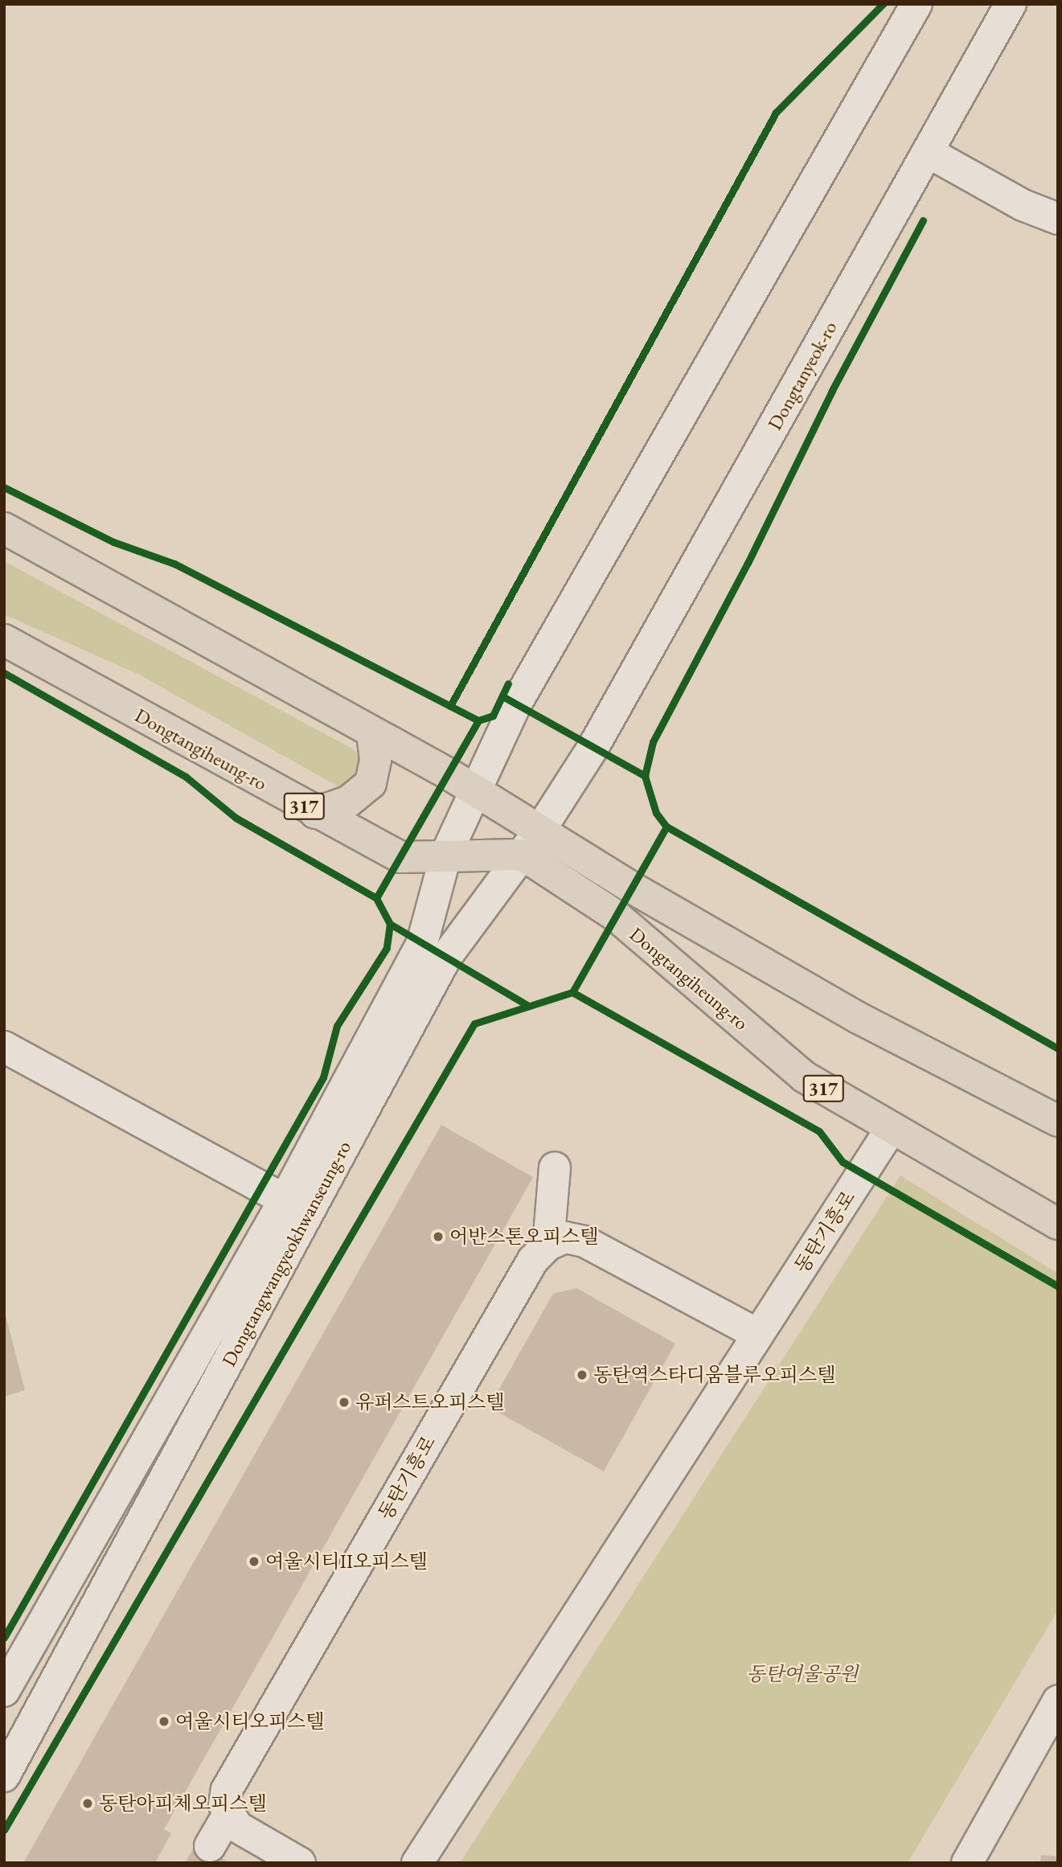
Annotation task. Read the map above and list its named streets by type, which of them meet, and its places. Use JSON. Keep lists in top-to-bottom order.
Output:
{
  "streets": {
    "main road": ["Dongtangiheung-ro", "317"],
    "street": ["Dongtanyeok-ro", "동탄기흥로", "Dongtangwangyeokhwanseung-ro"]
  },
  "crossings": [
    ["Dongtanyeok-ro", "Dongtangwangyeokhwanseung-ro"],
    ["Dongtangiheung-ro", "동탄기흥로"],
    ["Dongtangiheung-ro", "Dongtangwangyeokhwanseung-ro"]
  ],
  "parks": ["동탄여울공원"],
  "places": [
    "어반스톤오피스텔",
    "동탄역스타디움블루오피스텔",
    "유퍼스트오피스텔",
    "여울시티II오피스텔",
    "여울시티오피스텔",
    "동탄아피체오피스텔"
  ]
}
